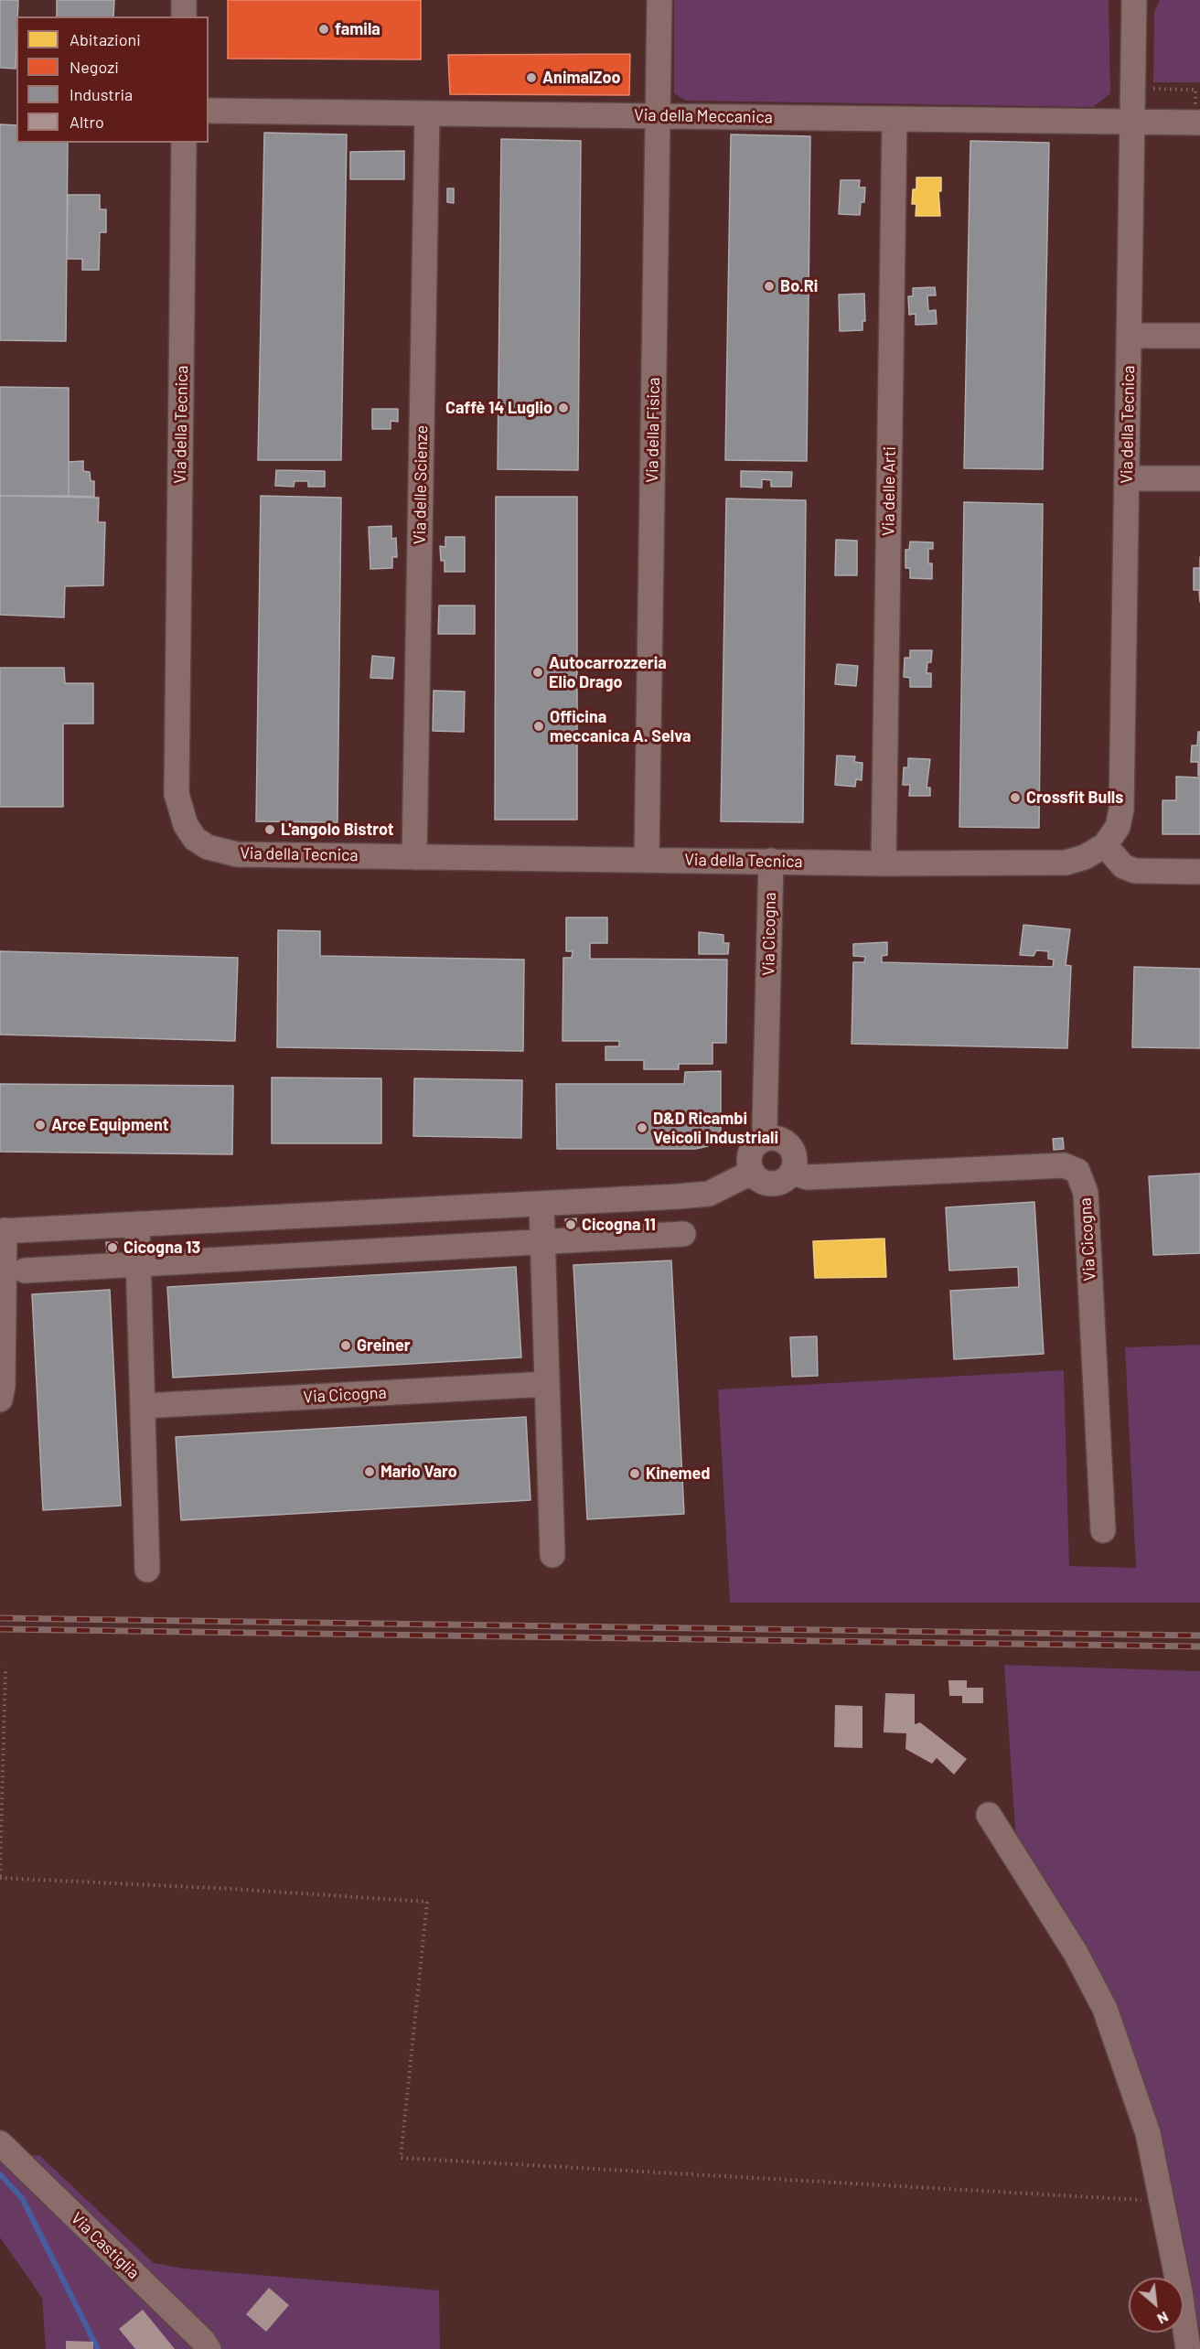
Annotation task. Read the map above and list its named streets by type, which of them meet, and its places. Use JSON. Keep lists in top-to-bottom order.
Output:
{
  "streets": {
    "street": [
      "Via della Meccanica",
      "Via della Tecnica",
      "Via della Fisica",
      "Via delle Scienze",
      "Via delle Arti",
      "Via Cicogna",
      "Via Castiglia"
    ]
  },
  "crossings": [
    ["Via della Meccanica", "Via della Tecnica"],
    ["Via della Meccanica", "Via della Fisica"],
    ["Via della Meccanica", "Via delle Scienze"],
    ["Via della Meccanica", "Via delle Arti"],
    ["Via della Tecnica", "Via della Fisica"],
    ["Via della Tecnica", "Via delle Scienze"],
    ["Via della Tecnica", "Via delle Arti"],
    ["Via della Tecnica", "Via Cicogna"]
  ],
  "places": [
    "famila",
    "AnimalZoo",
    "Bo.Ri",
    "Caffè 14 Luglio",
    "Autocarrozzeria Elio Drago",
    "Officina meccanica A. Selva",
    "Crossfit Bulls",
    "L'angolo Bistrot",
    "Arce Equipment",
    "D&D Ricambi Veicoli Industriali",
    "Cicogna 11",
    "Cicogna 13",
    "Greiner",
    "Mario Varo",
    "Kinemed"
  ],
  "legend": [
    "Abitazioni",
    "Negozi",
    "Industria",
    "Altro"
  ],
  "north": "bottom right"
}
